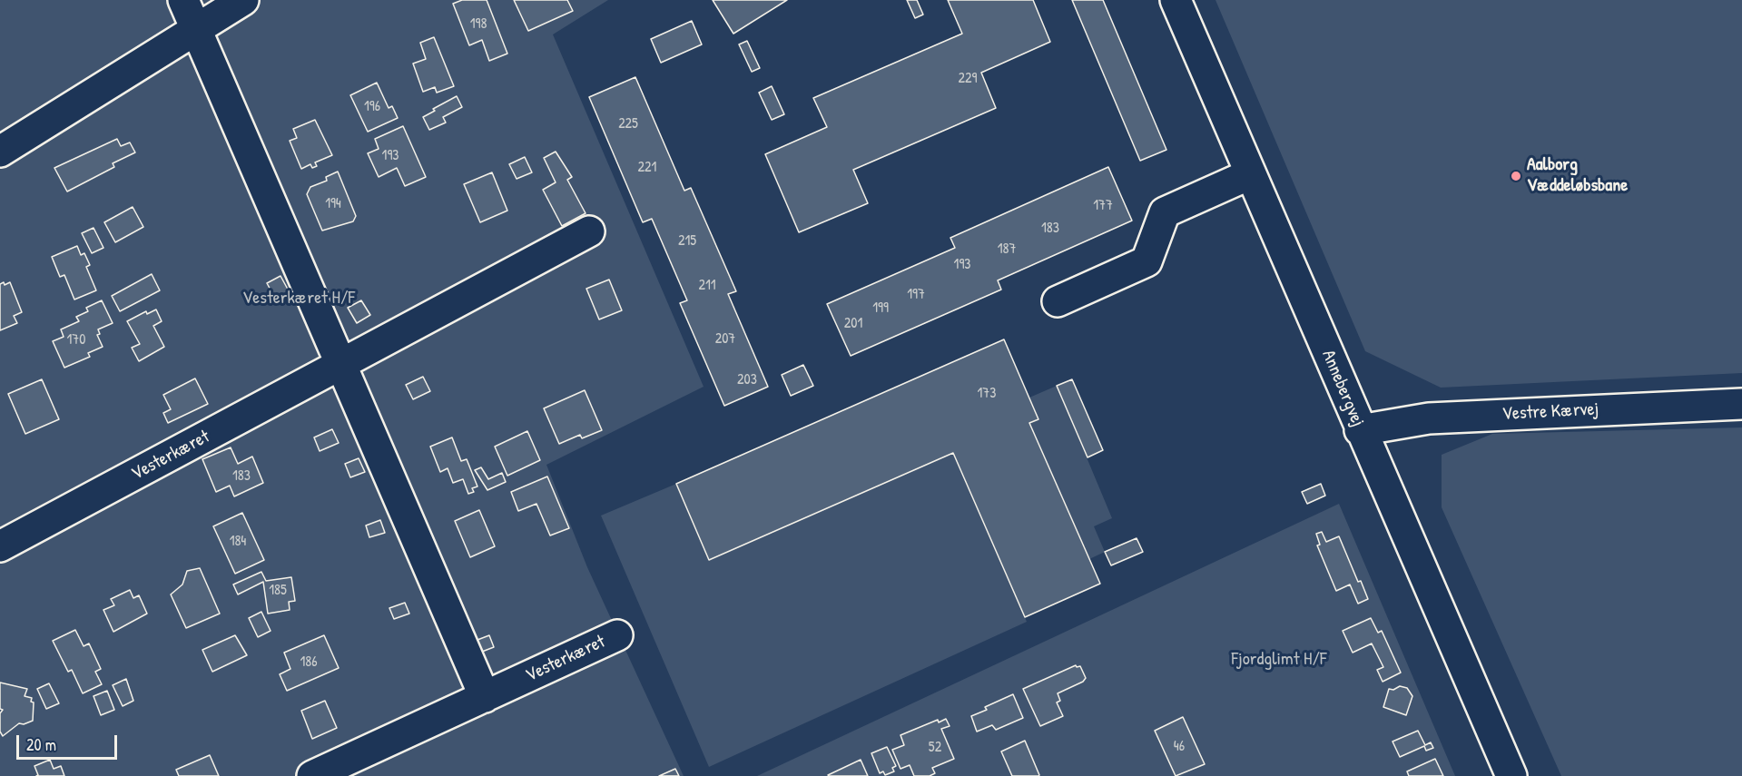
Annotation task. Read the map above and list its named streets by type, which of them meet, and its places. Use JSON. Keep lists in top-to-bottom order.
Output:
{
  "streets": {
    "street": ["Annebergvej", "Vestre Kærvej", "Vesterkæret"]
  },
  "crossings": [
    ["Annebergvej", "Vestre Kærvej"]
  ],
  "parks": ["Vesterkæret H/F", "Fjordglimt H/F"],
  "places": ["Aalborg Væddeløbsbane"],
  "house_numbers": [
    "198",
    "229",
    "196",
    "225",
    "193",
    "221",
    "194",
    "177",
    "183",
    "215",
    "187",
    "193",
    "211",
    "197",
    "199",
    "201",
    "207",
    "170",
    "203",
    "173",
    "183",
    "184",
    "185",
    "186",
    "46",
    "52"
  ],
  "scale_bar": "20 m"
}
